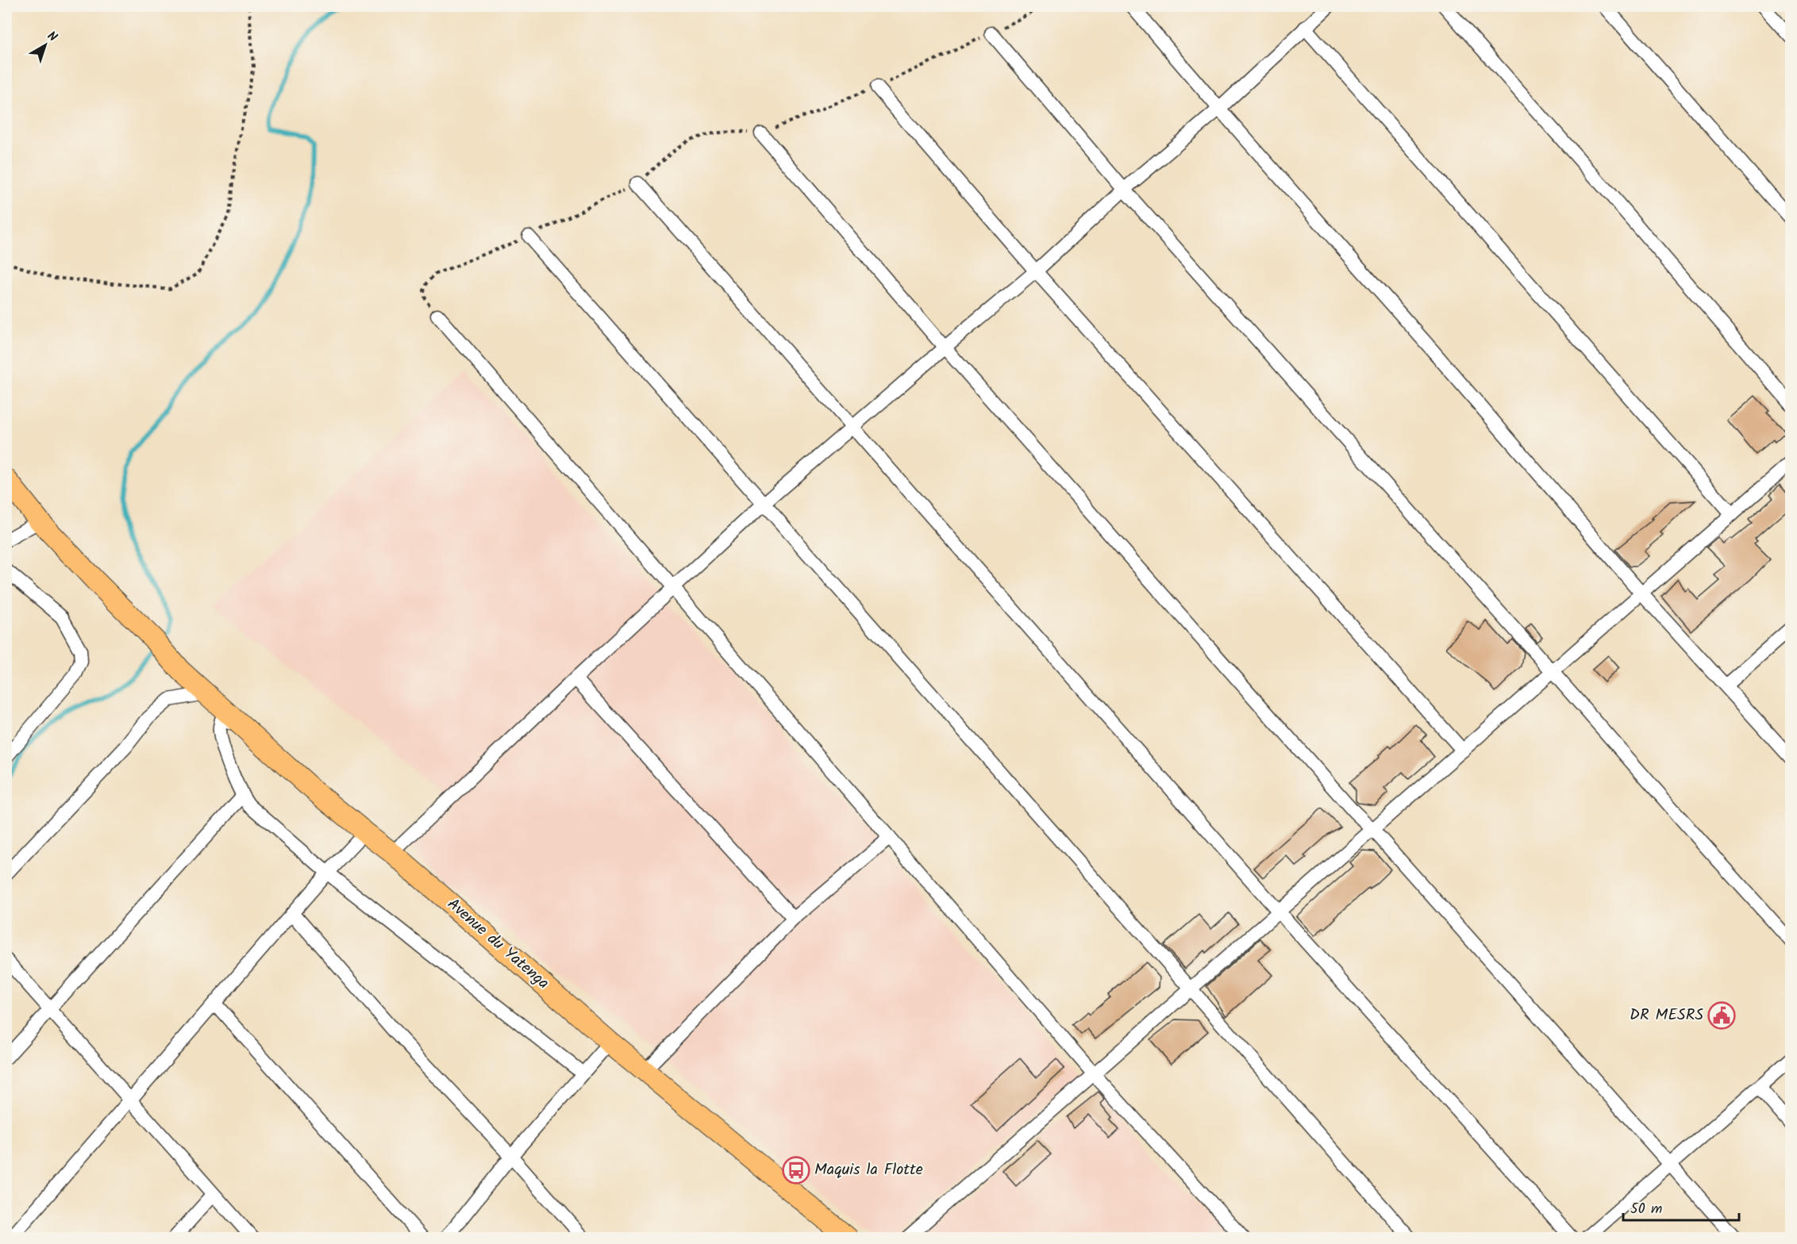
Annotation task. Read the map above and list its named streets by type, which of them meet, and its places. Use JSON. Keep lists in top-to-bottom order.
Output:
{
  "streets": {
    "main road": ["Avenue du Yatenga"]
  },
  "places": {
    "public building": ["DR MESRS"],
    "bus stop": ["Maquis la Flotte"]
  },
  "scale_bar": "50 m",
  "north": "top right"
}
